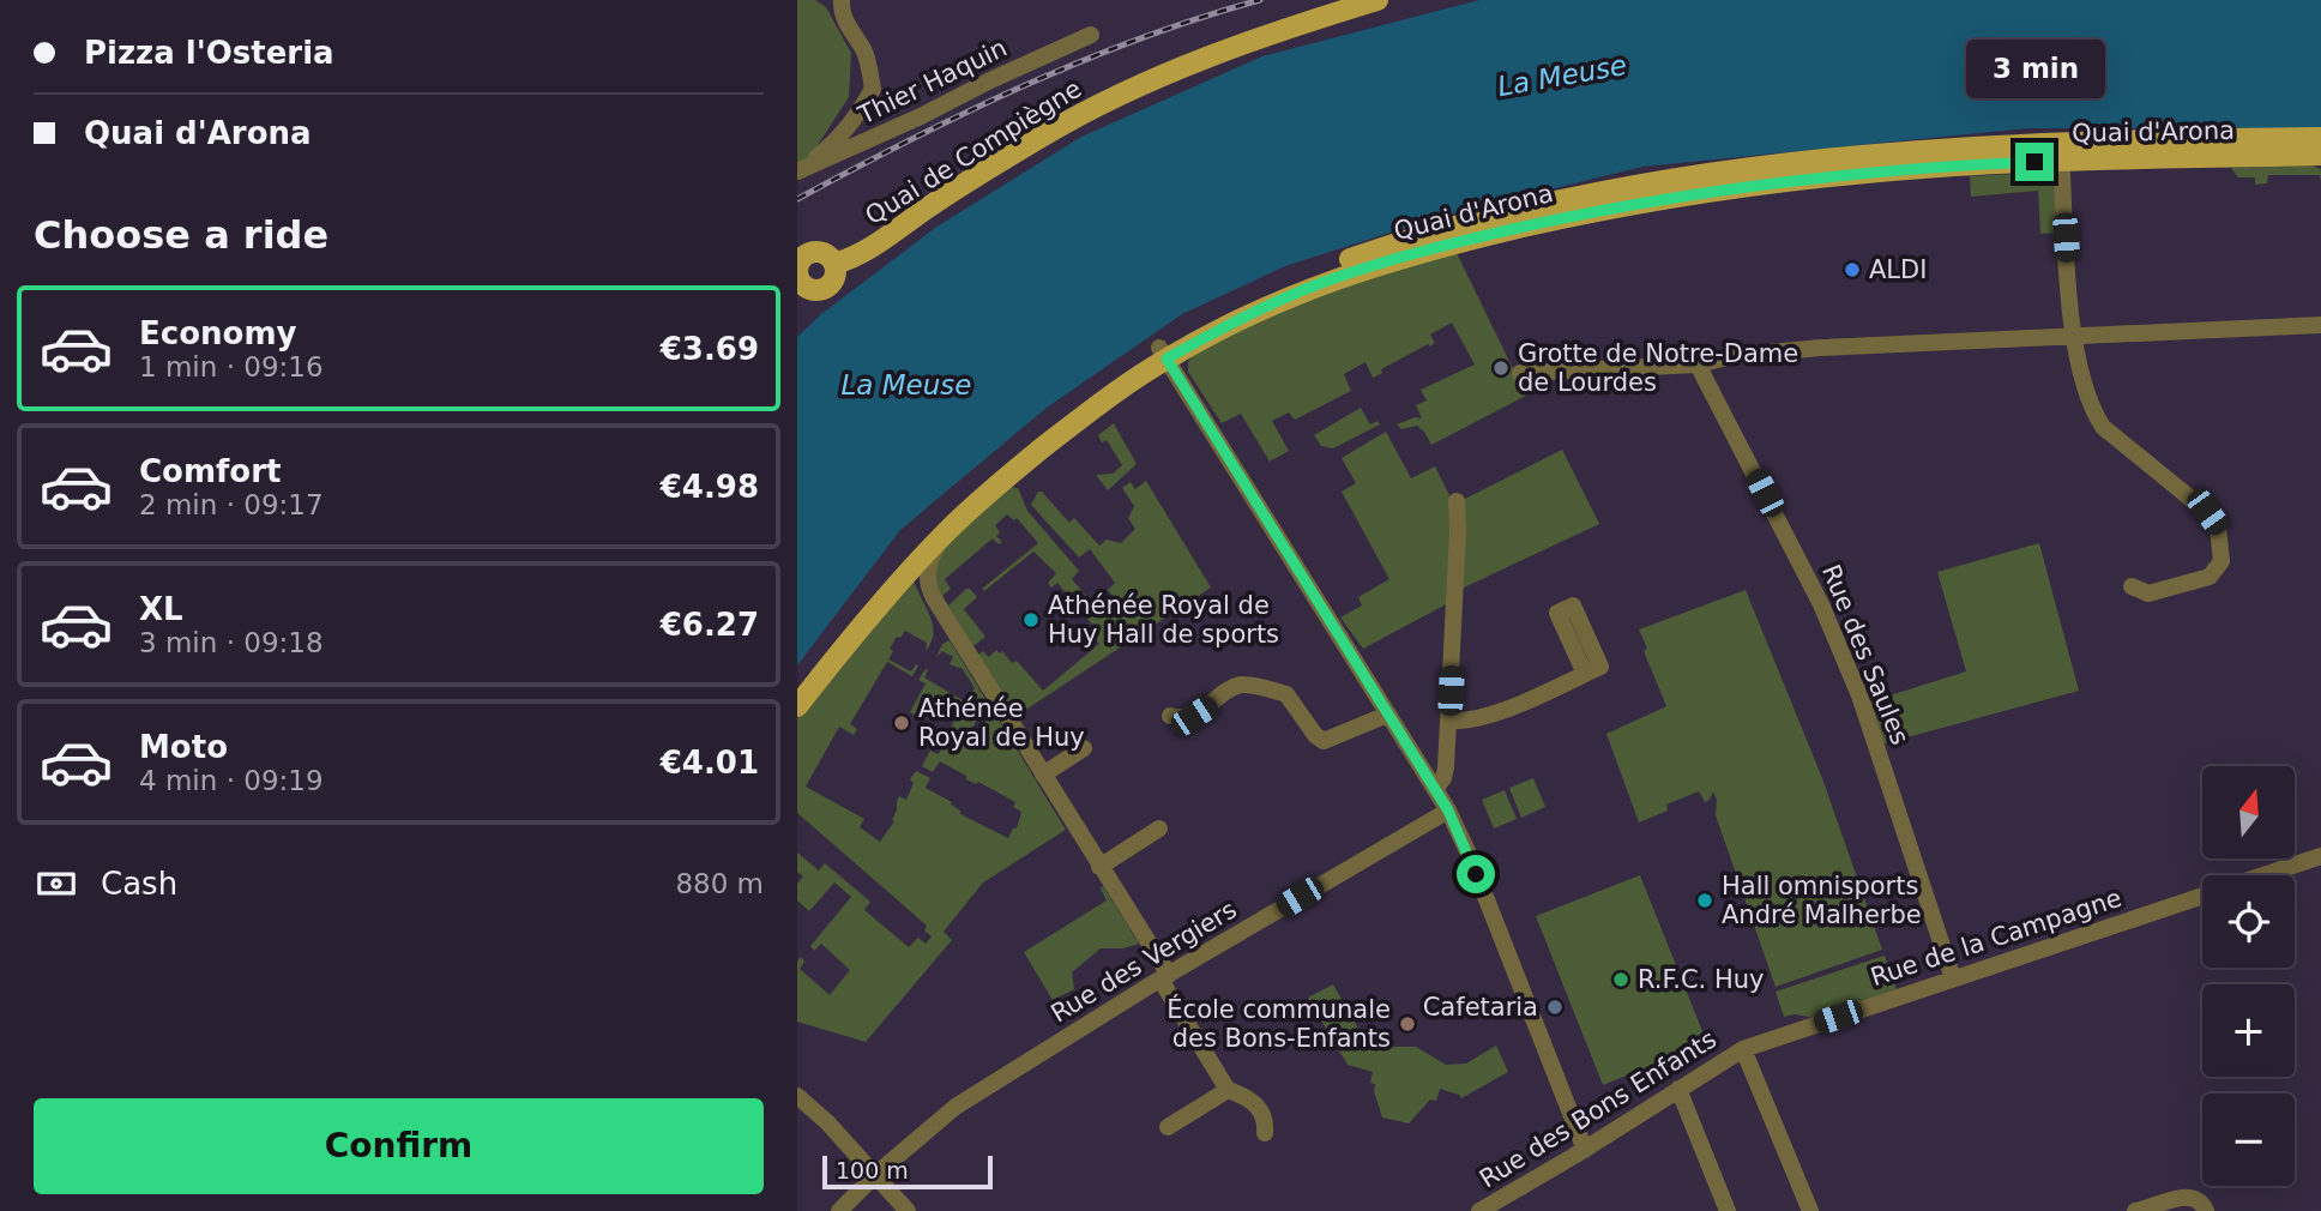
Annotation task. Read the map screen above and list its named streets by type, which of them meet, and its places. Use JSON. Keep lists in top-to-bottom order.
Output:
{
  "streets": {
    "main road": ["Quai d'Arona", "Quai de Compiègne"],
    "street": [
      "Thier Haquin",
      "Rue des Saules",
      "Rue de la Campagne",
      "Rue des Vergiers",
      "Rue des Bons Enfants"
    ]
  },
  "crossings": [
    ["Rue des Saules", "Rue de la Campagne"],
    ["Rue de la Campagne", "Rue des Bons Enfants"]
  ],
  "water": ["La Meuse"],
  "places": [
    "ALDI",
    "Grotte de Notre-Dame de Lourdes",
    "Athénée Royal de Huy Hall de sports",
    "Athénée Royal de Huy",
    "Hall omnisports André Malherbe",
    "R.F.C. Huy",
    "Cafetaria",
    "École communale des Bons-Enfants"
  ],
  "scale_bar": "100 m",
  "north": "top",
  "page": {
    "banner": ["Pizza l'Osteria", "Quai d'Arona"],
    "bubble": "3 min",
    "heading": "Choose a ride",
    "list": [
      {
        "name": "Economy",
        "note": "1 min · 09:16",
        "value": "€3.69"
      },
      {
        "name": "Comfort",
        "note": "2 min · 09:17",
        "value": "€4.98"
      },
      {
        "name": "XL",
        "note": "3 min · 09:18",
        "value": "€6.27"
      },
      {
        "name": "Moto",
        "note": "4 min · 09:19",
        "value": "€4.01"
      }
    ],
    "map_buttons": ["+", "−"],
    "pay": ["Cash", "880 m"],
    "buttons": "Confirm",
    "scale": "100 m"
  }
}
